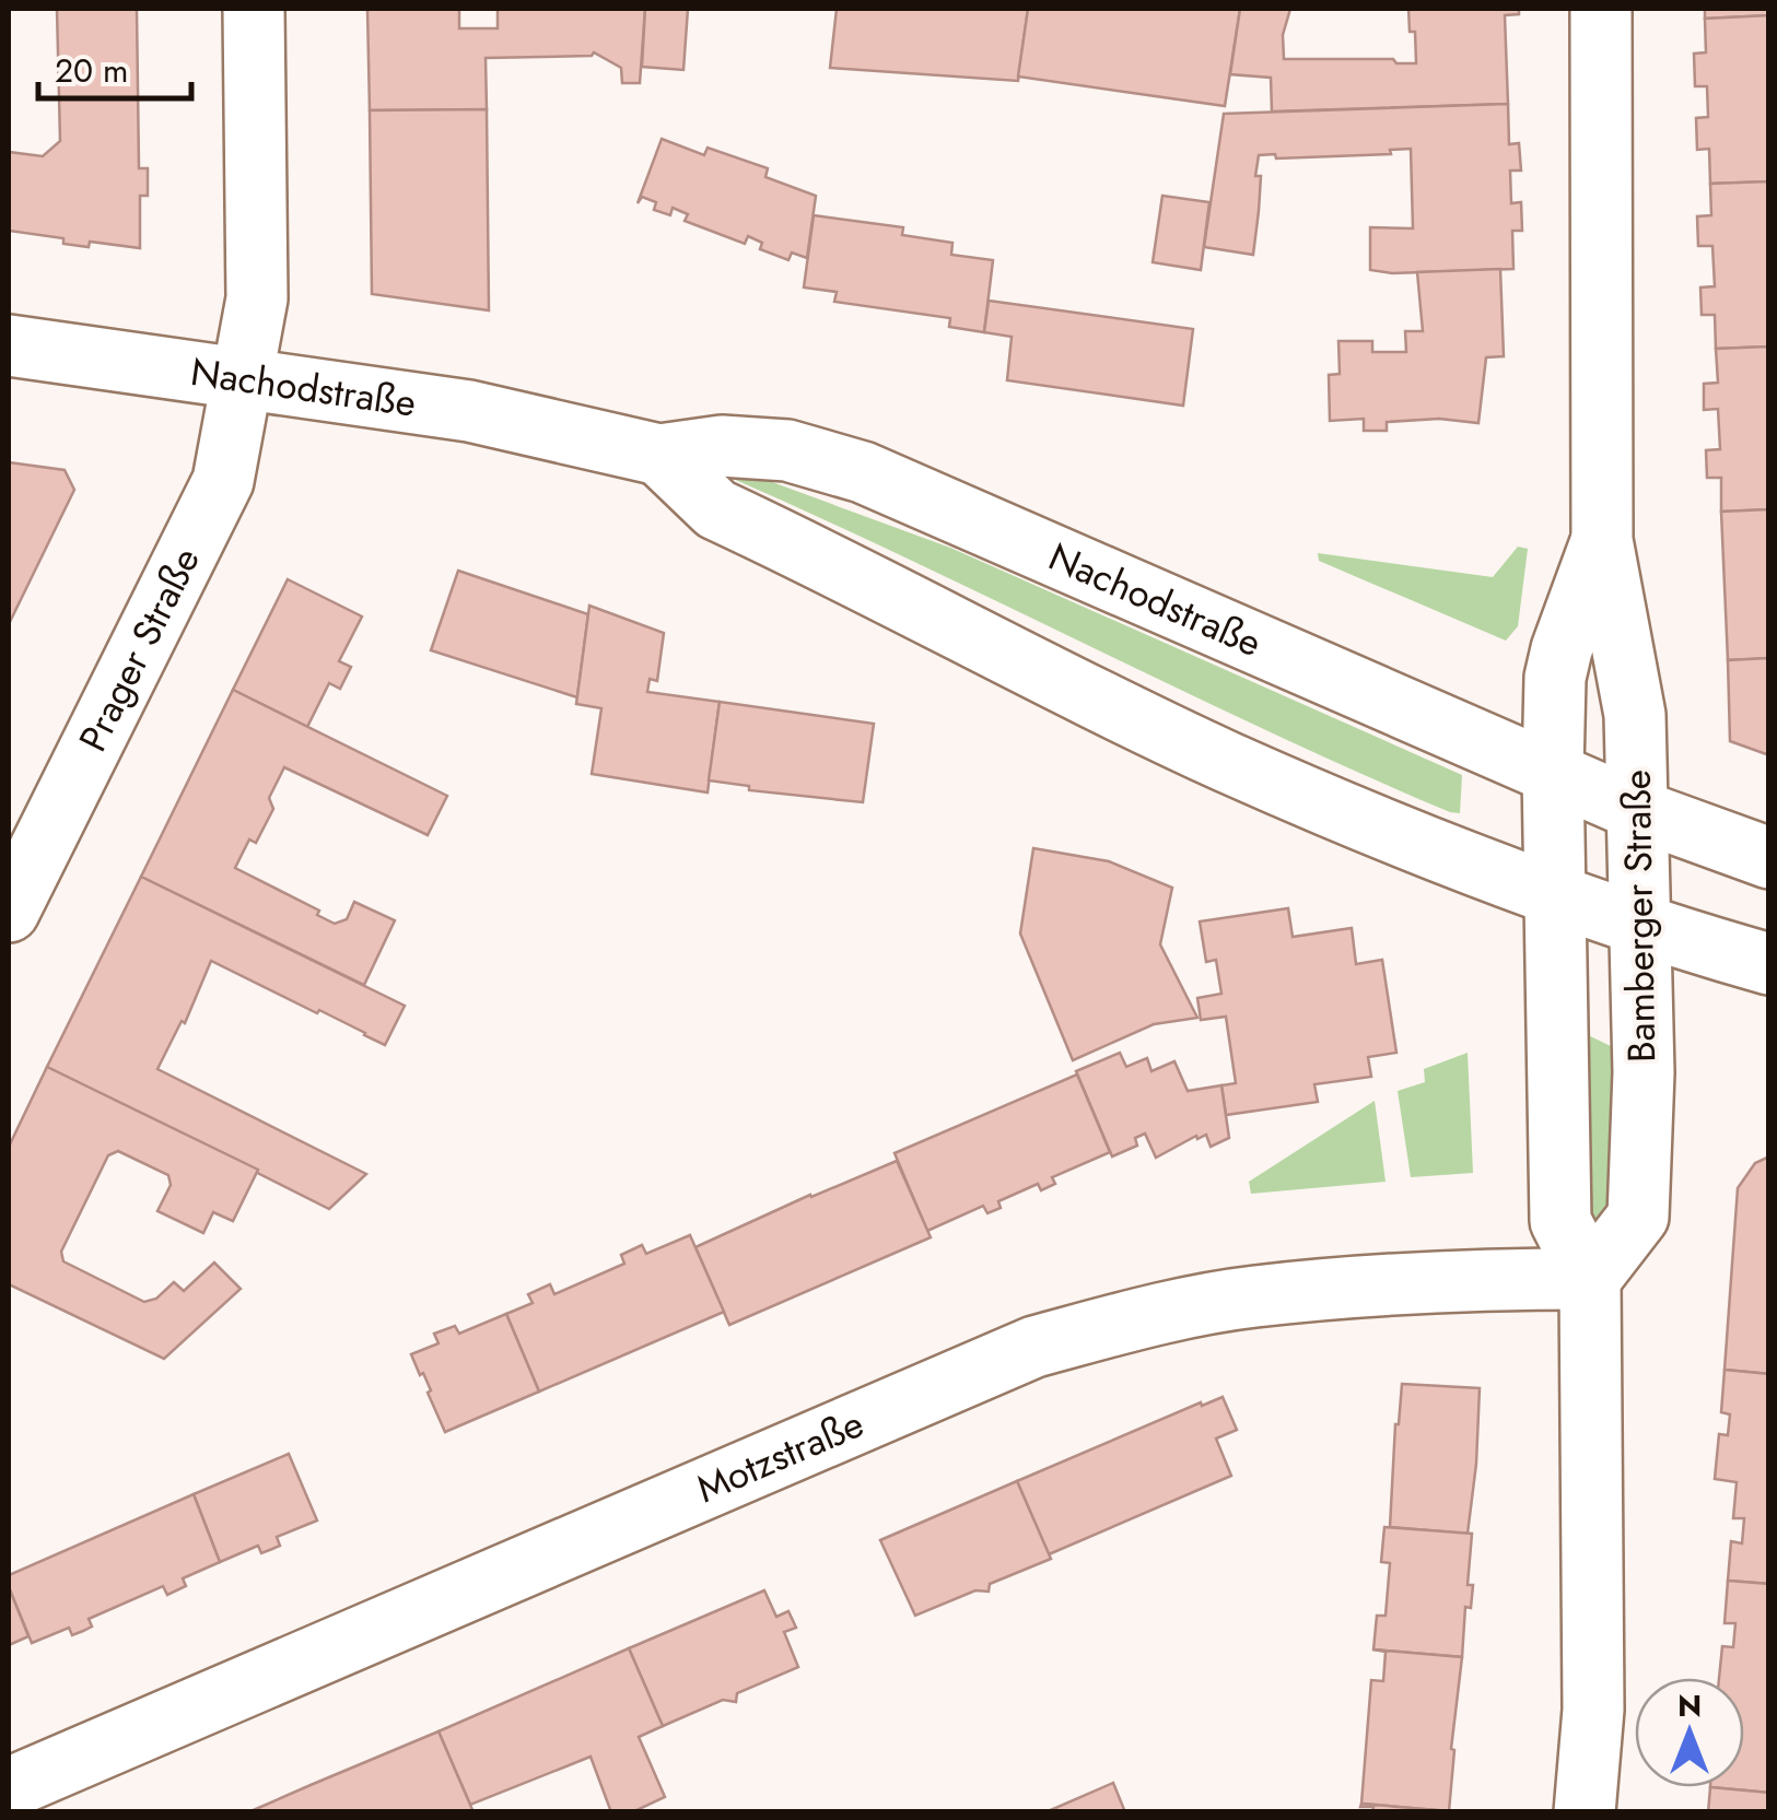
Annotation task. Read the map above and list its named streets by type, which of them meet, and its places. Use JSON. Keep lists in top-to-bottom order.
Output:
{
  "streets": {
    "street": [
      "Nachodstraße",
      "Prager Straße",
      "Bamberger Straße",
      "Motzstraße"
    ]
  },
  "crossings": [
    ["Nachodstraße", "Prager Straße"],
    ["Nachodstraße", "Bamberger Straße"],
    ["Bamberger Straße", "Motzstraße"]
  ],
  "scale_bar": "20 m",
  "north": "top"
}
